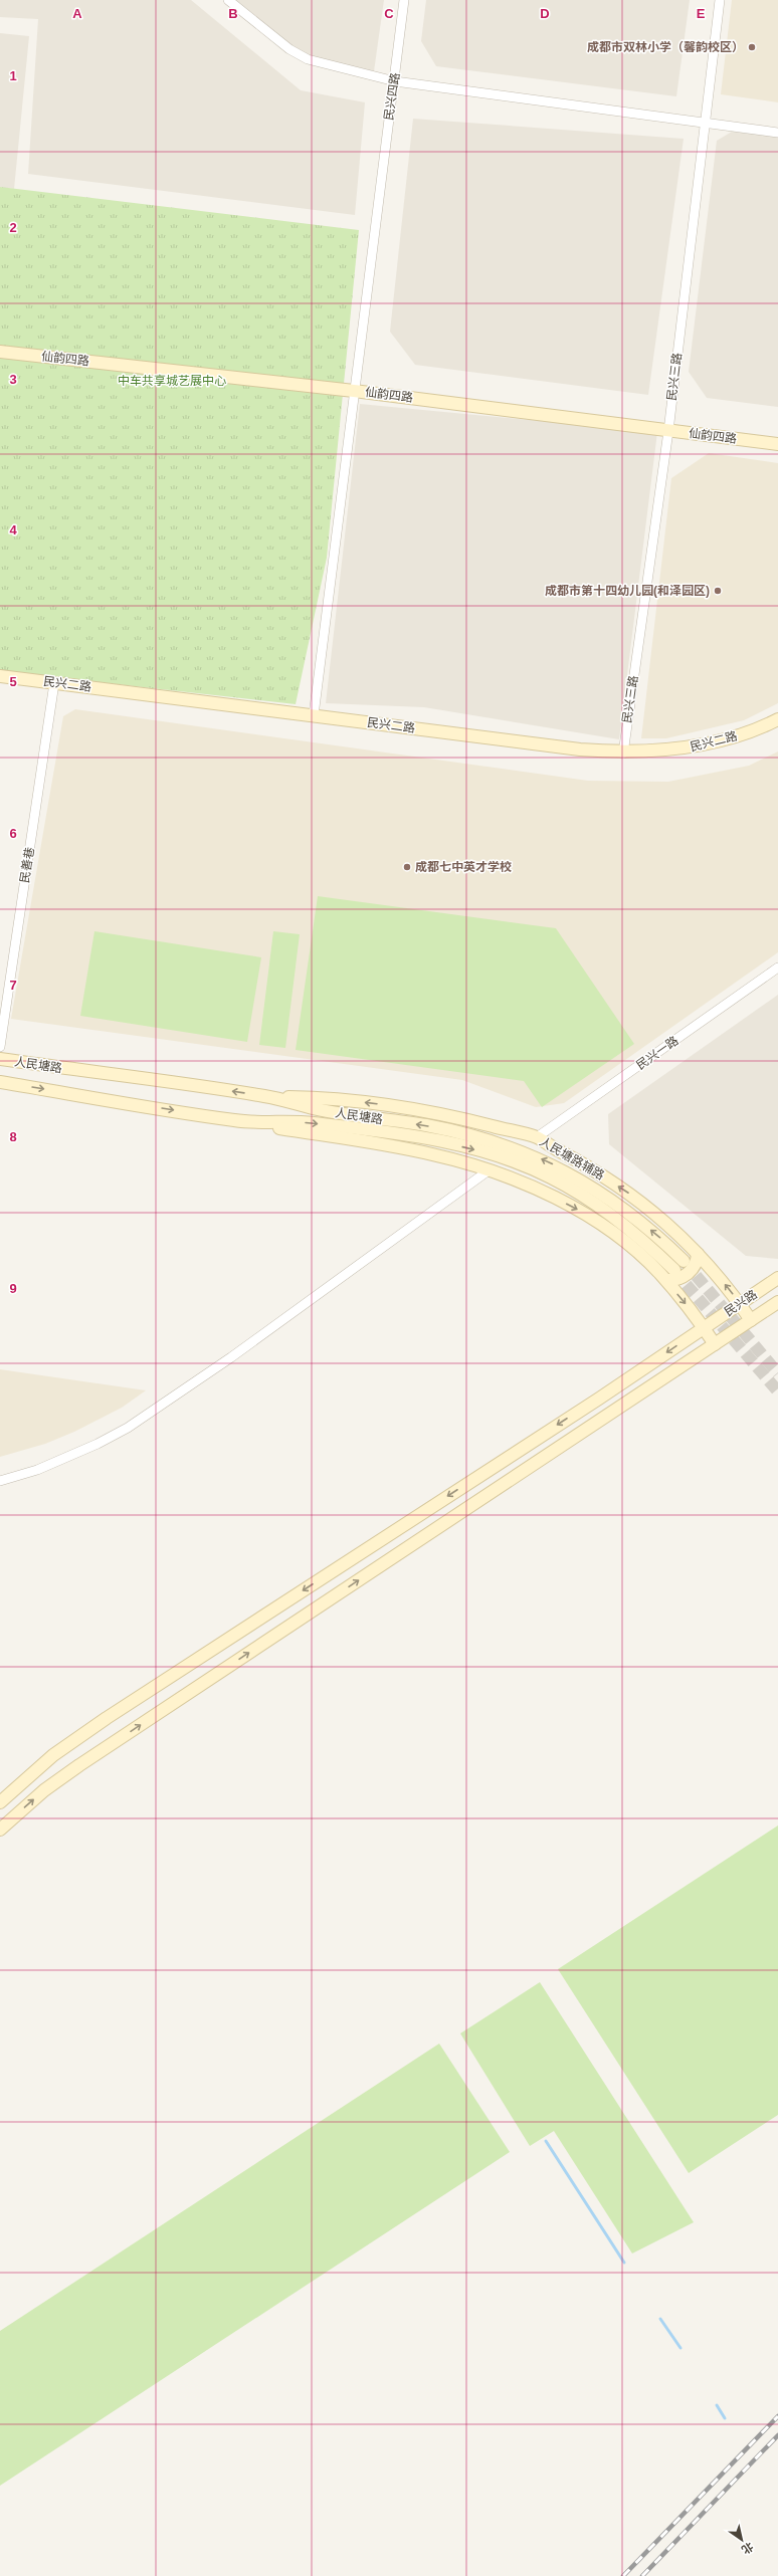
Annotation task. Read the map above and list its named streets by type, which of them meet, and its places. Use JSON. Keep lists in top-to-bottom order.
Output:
{
  "streets": {
    "street": [
      "民兴四路",
      "仙韵四路",
      "民兴三路",
      "民兴二路",
      "民善巷",
      "民兴一路",
      "人民塘路",
      "人民塘路辅路",
      "民兴路"
    ]
  },
  "crossings": [
    ["民兴四路", "仙韵四路"],
    ["民兴四路", "民兴二路"],
    ["仙韵四路", "民兴三路"],
    ["民兴三路", "民兴二路"],
    ["民兴二路", "民善巷"],
    ["民兴一路", "人民塘路辅路"],
    ["人民塘路", "人民塘路辅路"],
    ["人民塘路辅路", "民兴路"]
  ],
  "parks": ["中车共享城艺展中心"],
  "places": ["成都市双林小学（馨韵校区）", "成都市第十四幼儿园(和泽园区)", "成都七中英才学校"],
  "north": "bottom right",
  "grid": {
    "columns": [
      "A",
      "B",
      "C",
      "D",
      "E"
    ],
    "rows": [
      "1",
      "2",
      "3",
      "4",
      "5",
      "6",
      "7",
      "8",
      "9"
    ]
  }
}
